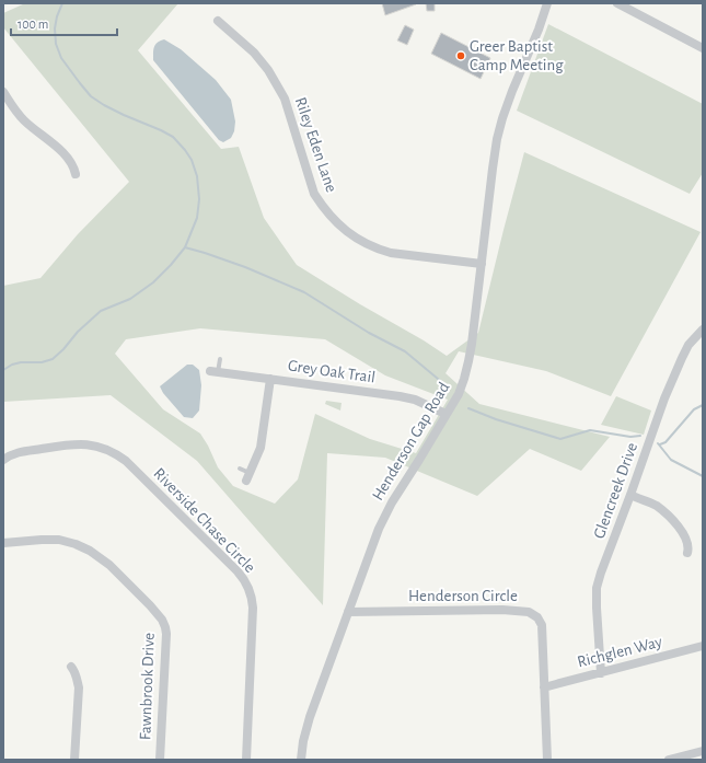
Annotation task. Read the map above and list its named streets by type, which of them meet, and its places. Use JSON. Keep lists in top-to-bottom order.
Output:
{
  "streets": {
    "street": [
      "Riley Eden Lane",
      "Grey Oak Trail",
      "Henderson Gap Road",
      "Glencreek Drive",
      "Riverside Chase Circle",
      "Henderson Circle",
      "Richglen Way",
      "Fawnbrook Drive"
    ]
  },
  "crossings": [
    ["Riley Eden Lane", "Henderson Gap Road"],
    ["Grey Oak Trail", "Henderson Gap Road"],
    ["Henderson Gap Road", "Henderson Circle"],
    ["Glencreek Drive", "Richglen Way"],
    ["Henderson Circle", "Richglen Way"]
  ],
  "places": ["Greer Baptist Camp Meeting"],
  "scale_bar": "100 m"
}
